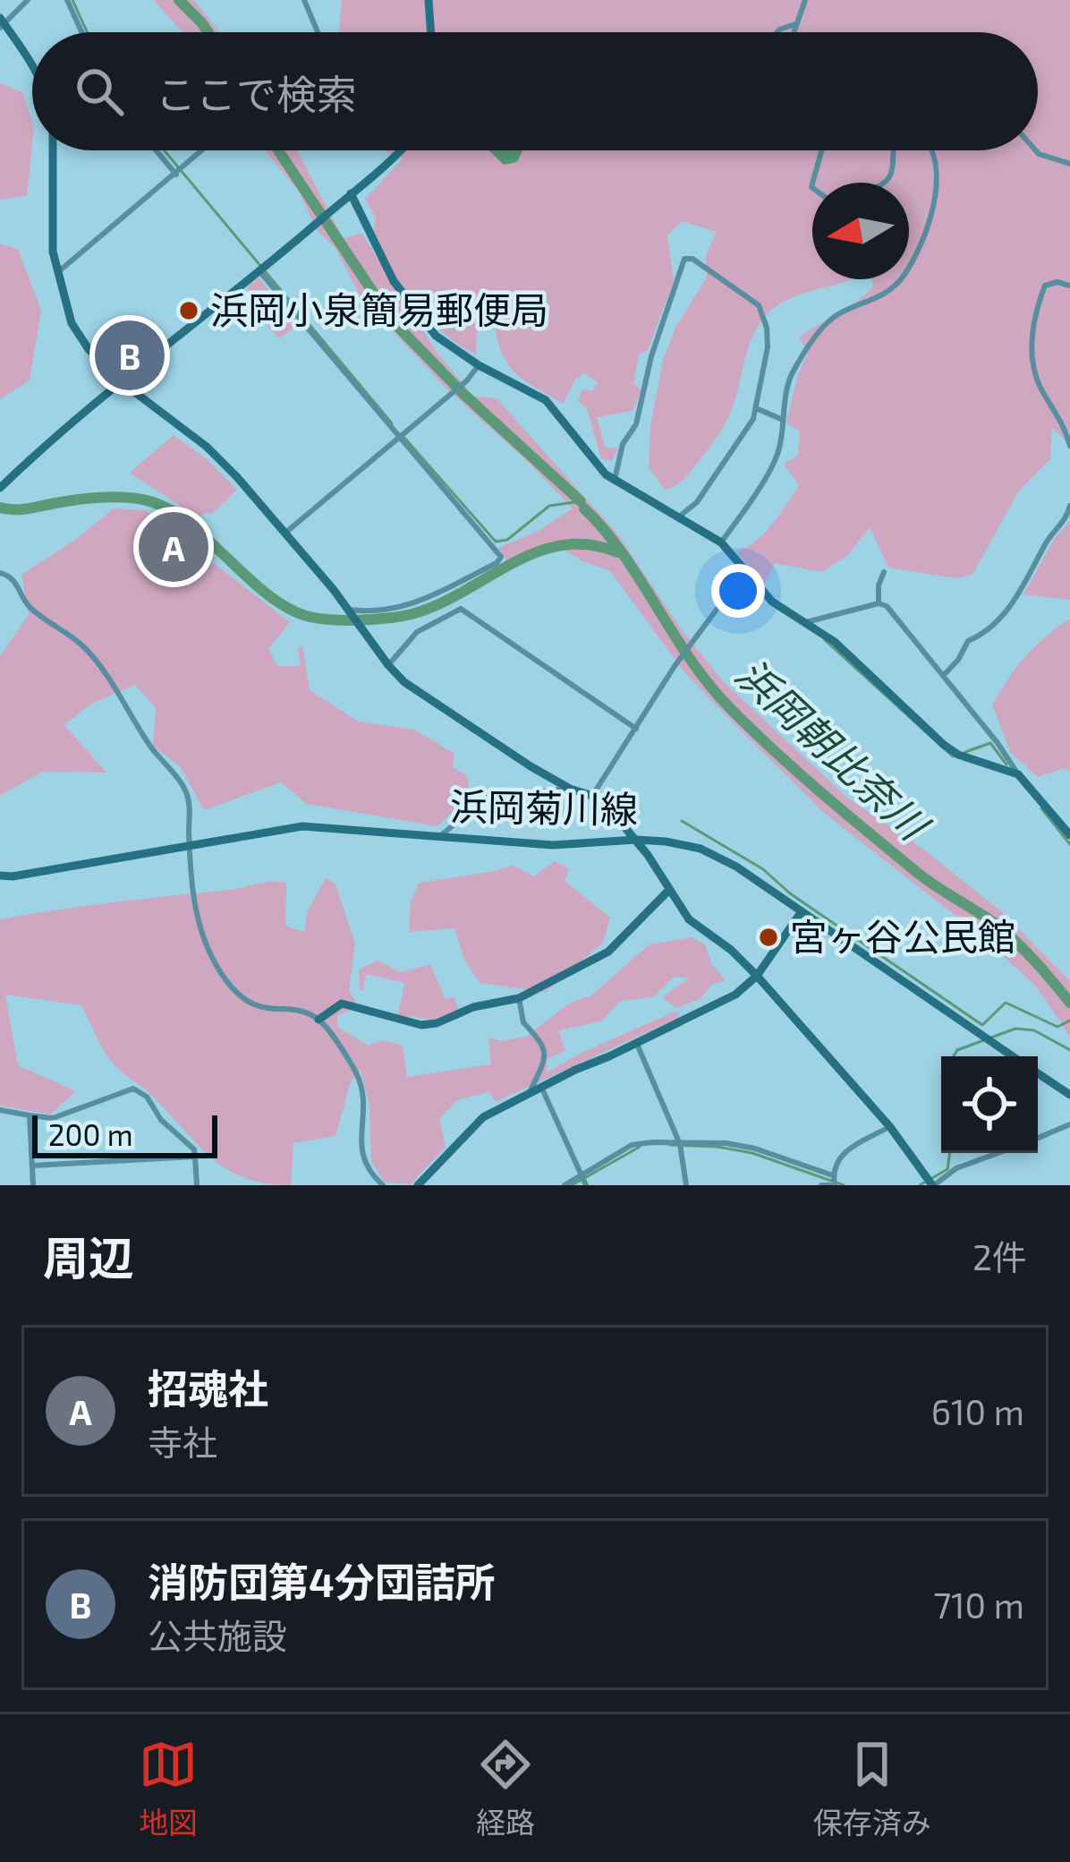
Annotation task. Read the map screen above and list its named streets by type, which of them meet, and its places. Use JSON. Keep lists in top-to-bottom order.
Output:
{
  "streets": {
    "street": ["浜岡菊川線"]
  },
  "water": ["浜岡朝比奈川"],
  "places": ["浜岡小泉簡易郵便局", "宮ヶ谷公民館"],
  "scale_bar": "200 m",
  "north": "left",
  "page": {
    "search": "ここで検索",
    "pins": ["B", "A"],
    "scale": "200 m",
    "heading": ["周辺", "2件"],
    "list": [
      {
        "mark": "A",
        "name": "招魂社",
        "note": "寺社",
        "value": "610 m"
      },
      {
        "mark": "B",
        "name": "消防団第4分団詰所",
        "note": "公共施設",
        "value": "710 m"
      }
    ],
    "nav": ["地図", "経路", "保存済み"]
  }
}
